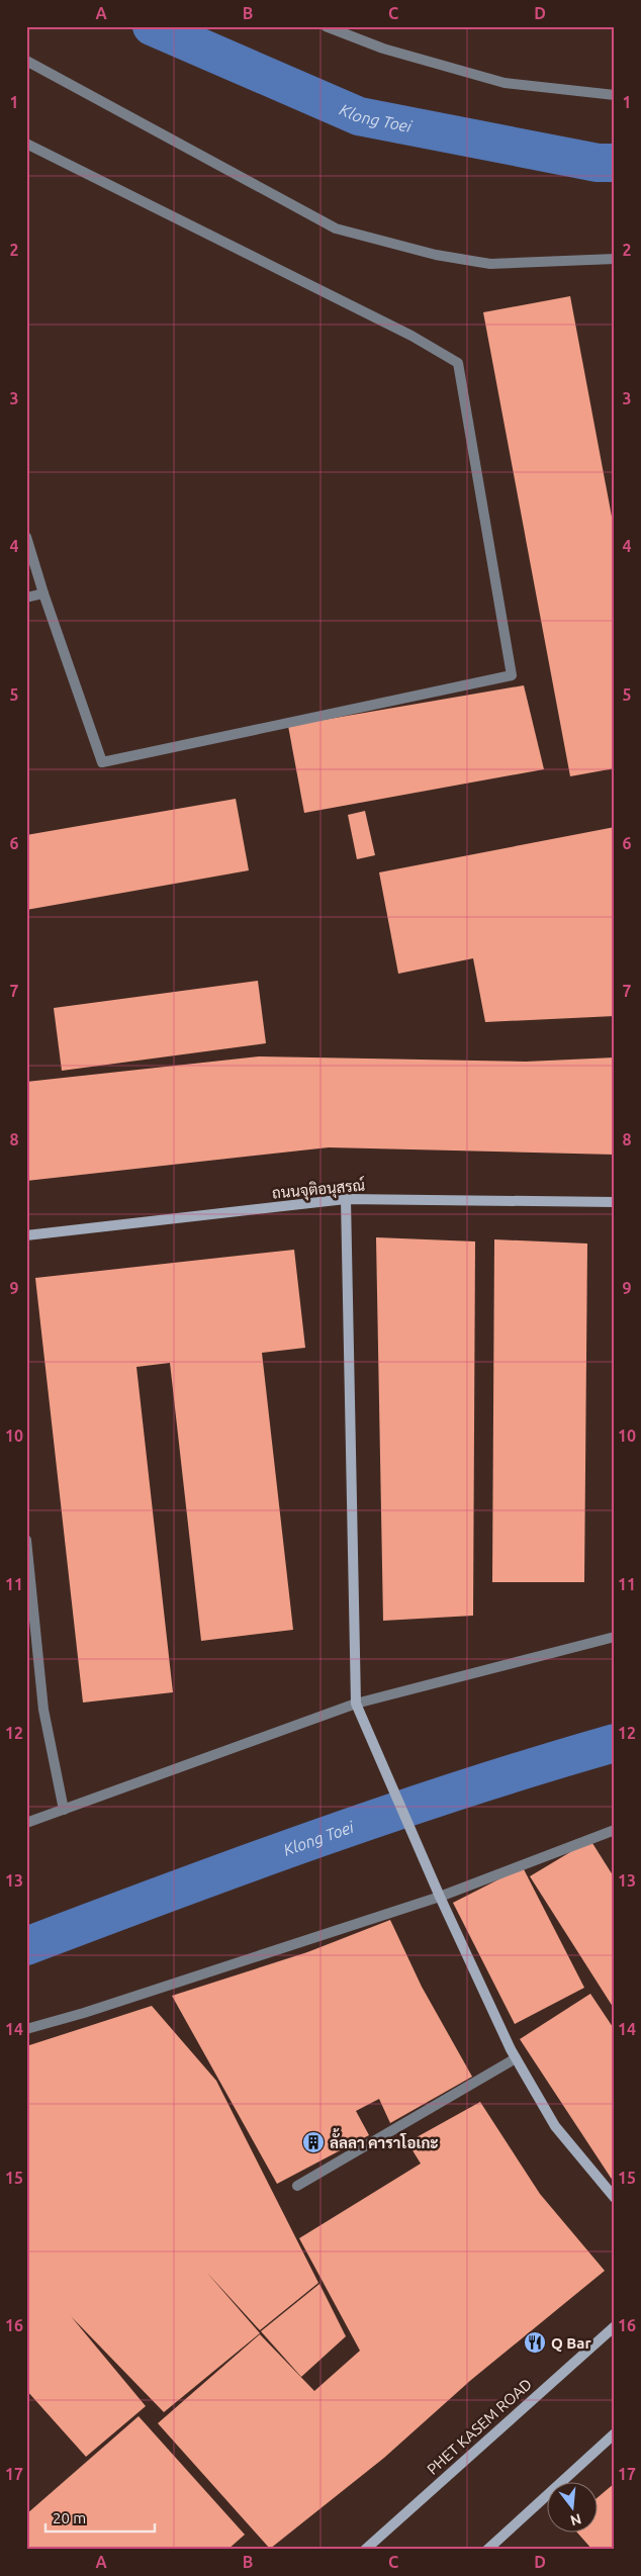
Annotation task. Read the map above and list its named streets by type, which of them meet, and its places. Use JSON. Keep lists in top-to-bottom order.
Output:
{
  "streets": {
    "street": ["ถนนจุติอนุสรณ์", "PHET KASEM ROAD"]
  },
  "water": ["Klong Toei"],
  "places": {
    "building": ["ลั้ลลา คาราโอเกะ"],
    "restaurant": ["Q Bar"]
  },
  "scale_bar": "20 m",
  "north": "bottom",
  "grid": {
    "columns": [
      "A",
      "B",
      "C",
      "D"
    ],
    "rows": [
      "1",
      "2",
      "3",
      "4",
      "5",
      "6",
      "7",
      "8",
      "9",
      "10",
      "11",
      "12",
      "13",
      "14",
      "15",
      "16",
      "17"
    ]
  }
}
